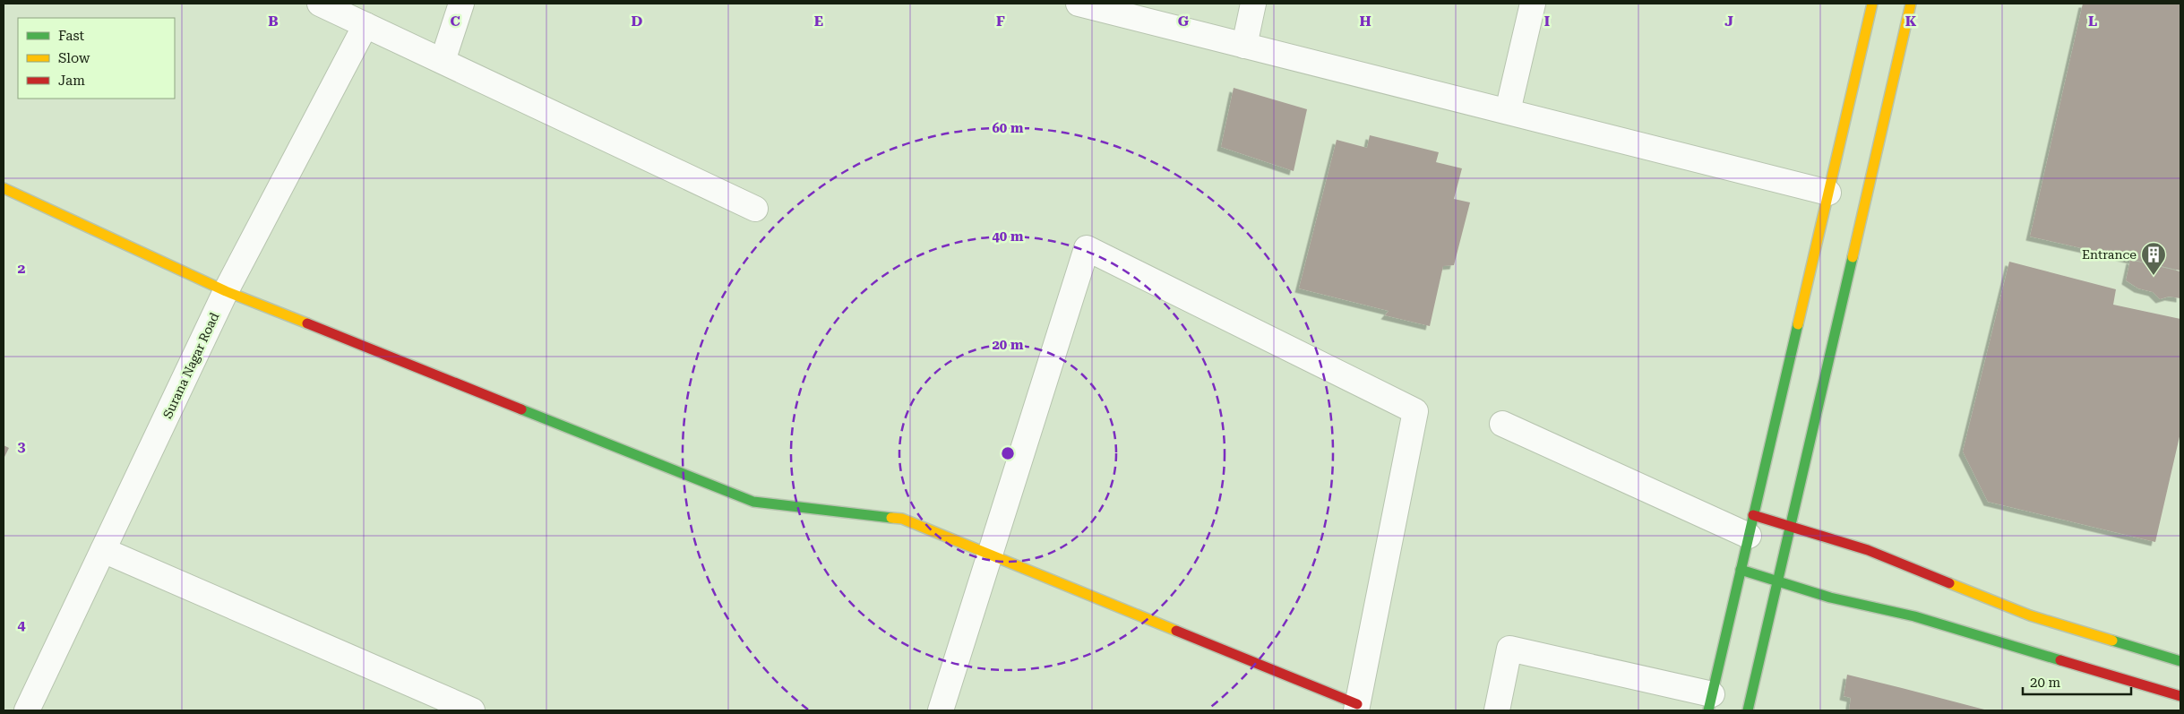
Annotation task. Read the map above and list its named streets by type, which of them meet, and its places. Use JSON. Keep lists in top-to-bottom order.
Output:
{
  "streets": {
    "street": ["Surana Nagar Road"]
  },
  "places": {
    "building": ["Entrance"]
  },
  "legend": ["Fast", "Slow", "Jam"],
  "scale_bar": "20 m",
  "grid": {
    "columns": [
      "B",
      "C",
      "D",
      "E",
      "F",
      "G",
      "H",
      "I",
      "J",
      "K",
      "L"
    ],
    "rows": ["2", "3", "4"]
  },
  "rings": ["60 m", "40 m", "20 m"]
}
